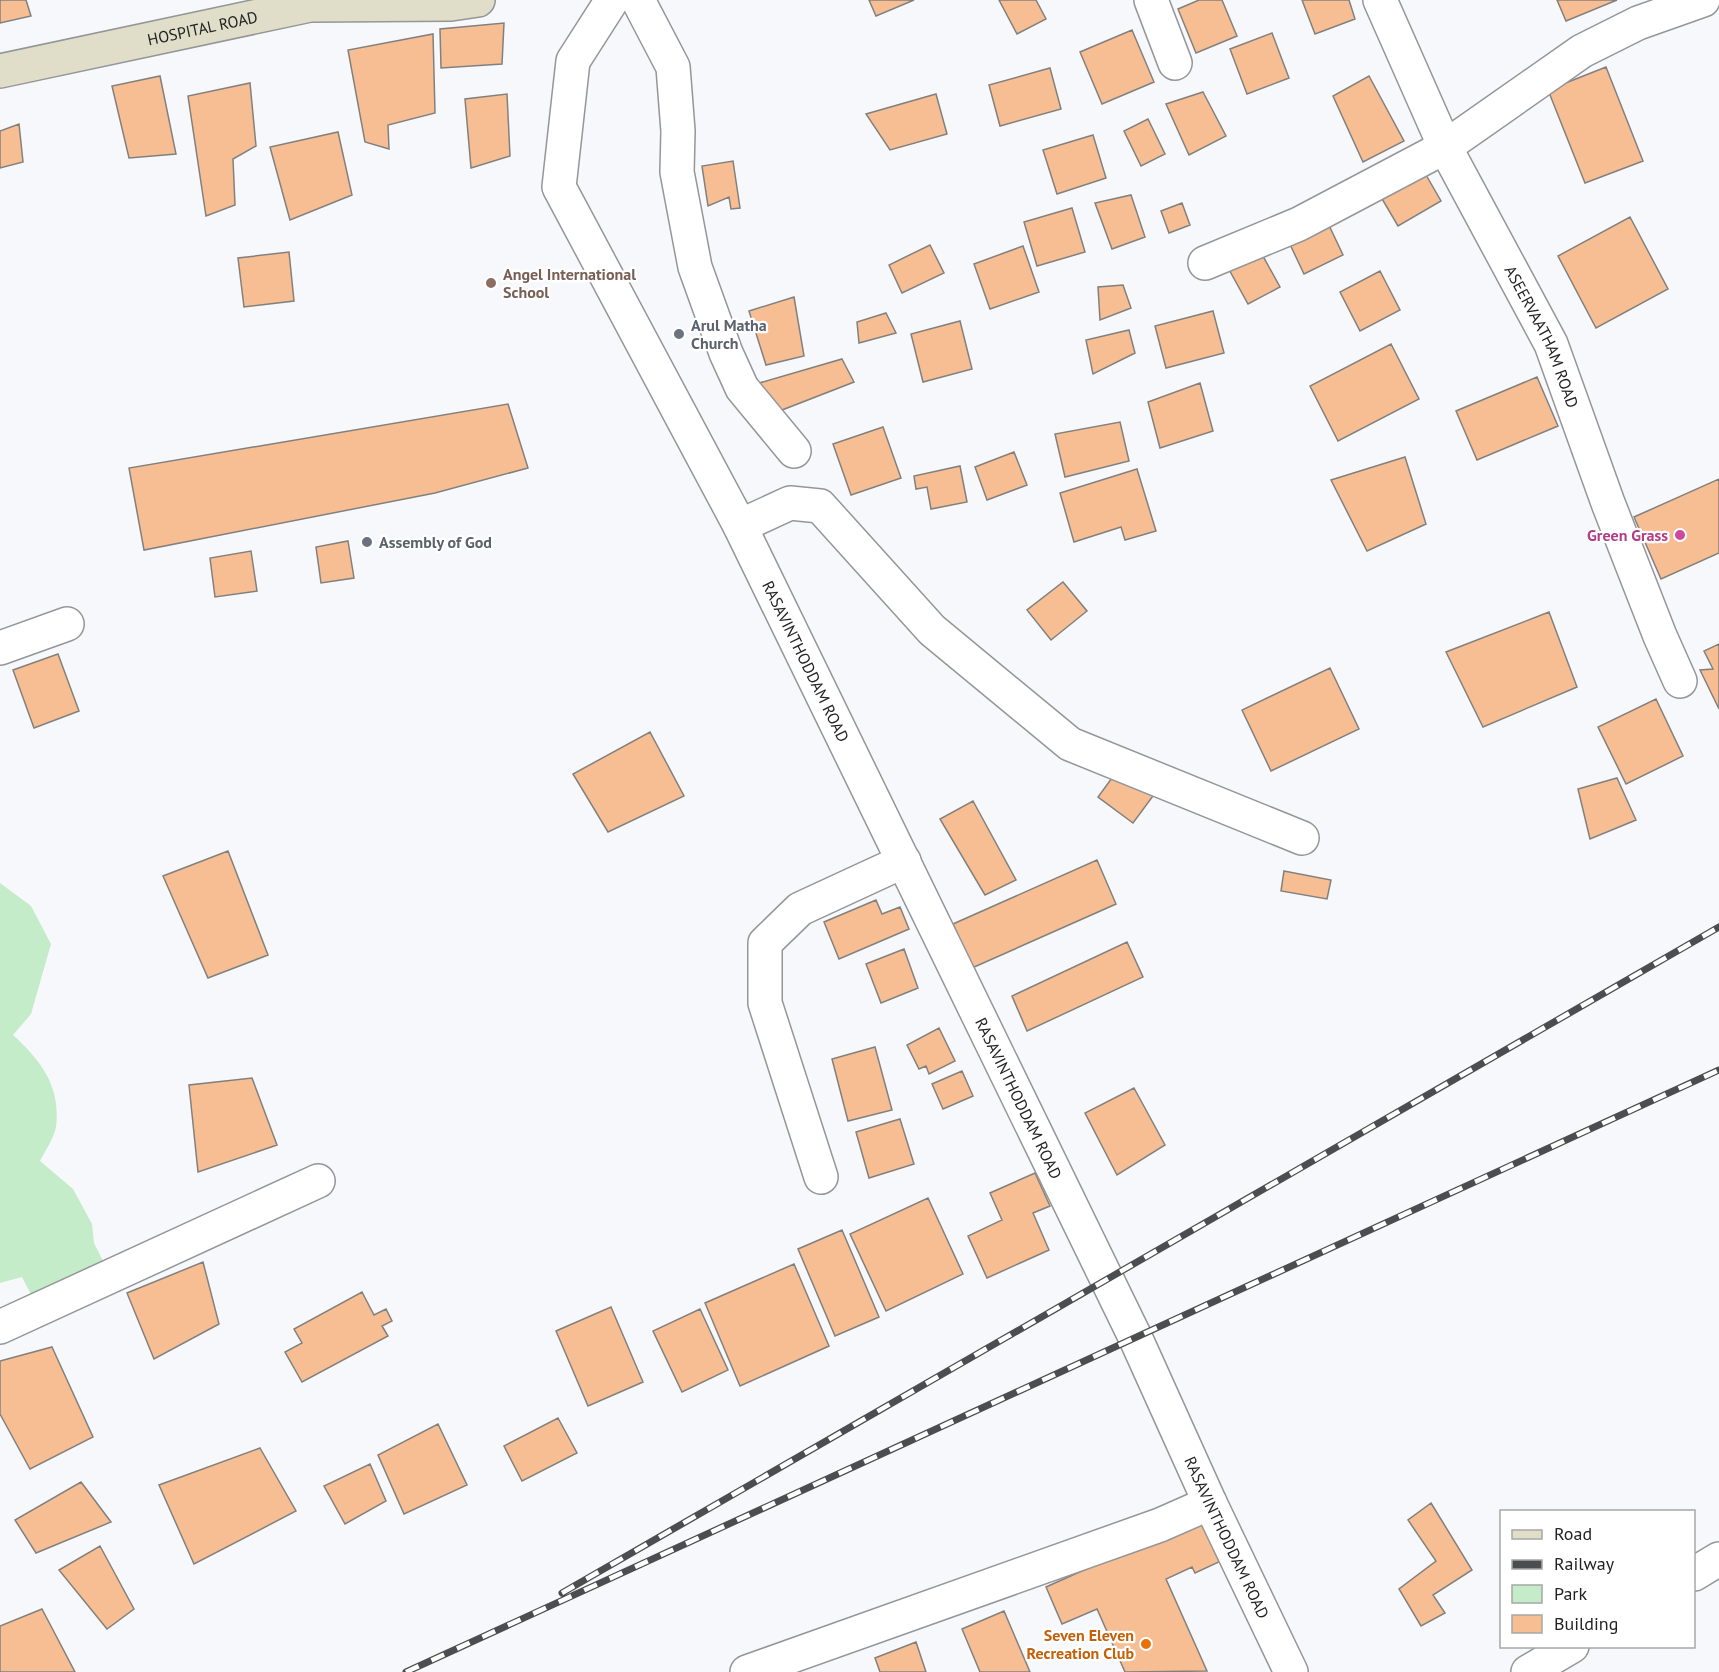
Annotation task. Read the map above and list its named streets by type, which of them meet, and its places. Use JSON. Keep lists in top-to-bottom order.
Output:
{
  "streets": {
    "street": ["HOSPITAL ROAD", "ASEERVAATHAM ROAD", "RASAVINTHODDAM ROAD"]
  },
  "places": [
    "Angel International School",
    "Arul Matha Church",
    "Green Grass",
    "Assembly of God",
    "Seven Eleven Recreation Club"
  ],
  "legend": [
    "Road",
    "Railway",
    "Park",
    "Building"
  ]
}
